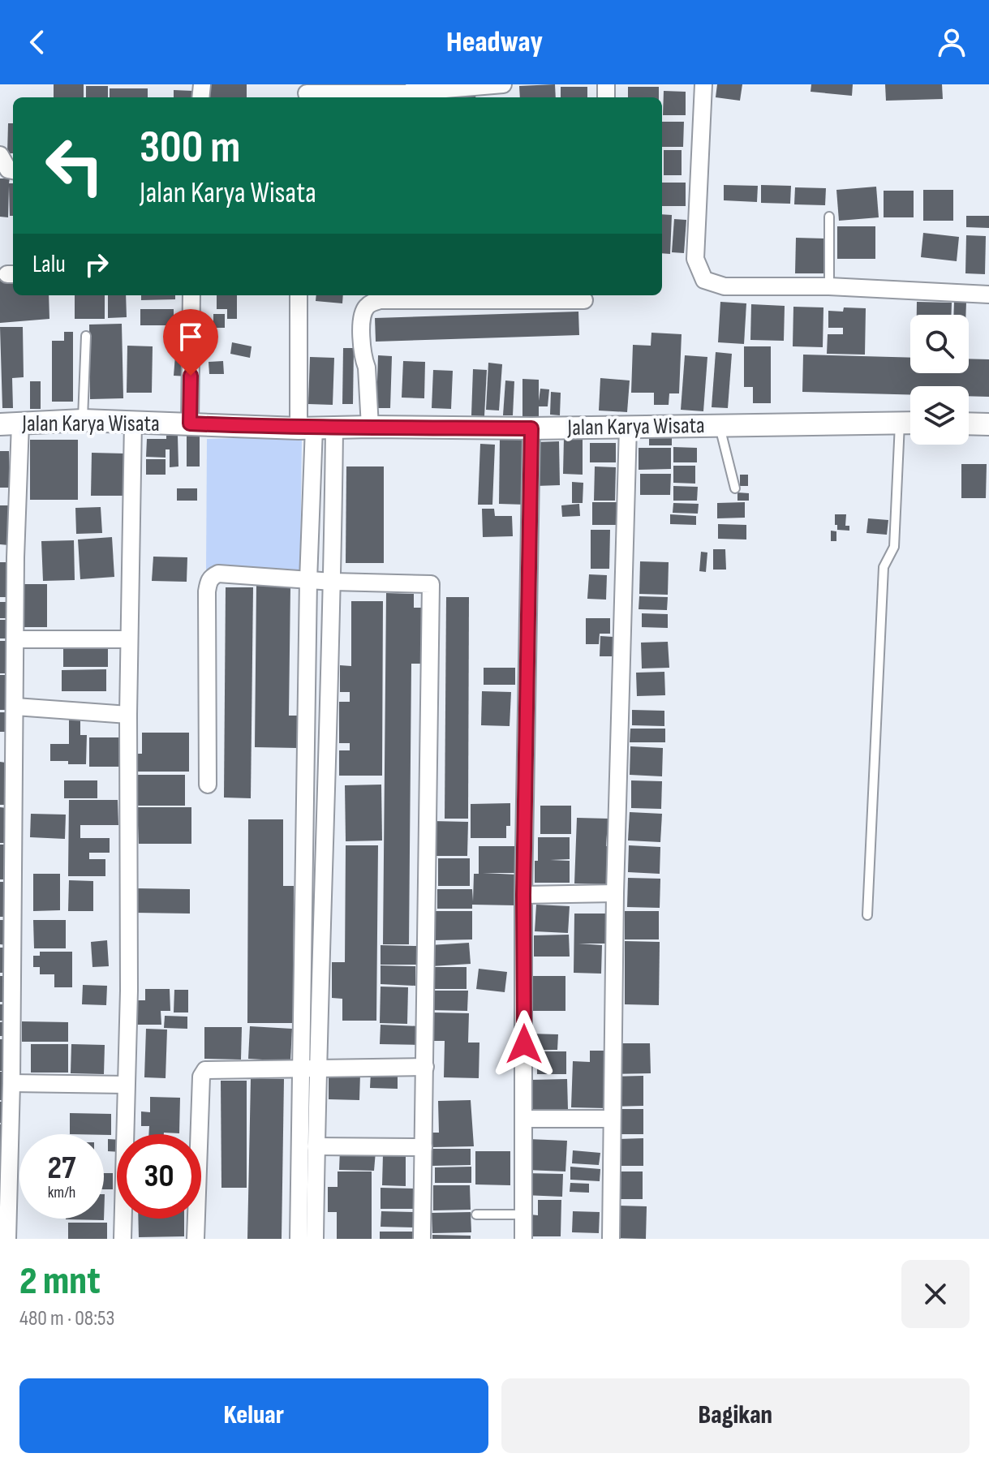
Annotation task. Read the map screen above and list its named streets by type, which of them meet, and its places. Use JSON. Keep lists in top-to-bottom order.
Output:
{
  "streets": {
    "street": ["Jalan Karya Wisata"]
  },
  "page": {
    "header": "Headway",
    "turn": ["300 m", "Jalan Karya Wisata"],
    "then": "Lalu",
    "speed": "27 km/h",
    "limit": "30",
    "heading": ["2 mnt", "480 m · 08:53"],
    "buttons": ["Keluar", "Bagikan"]
  }
}
